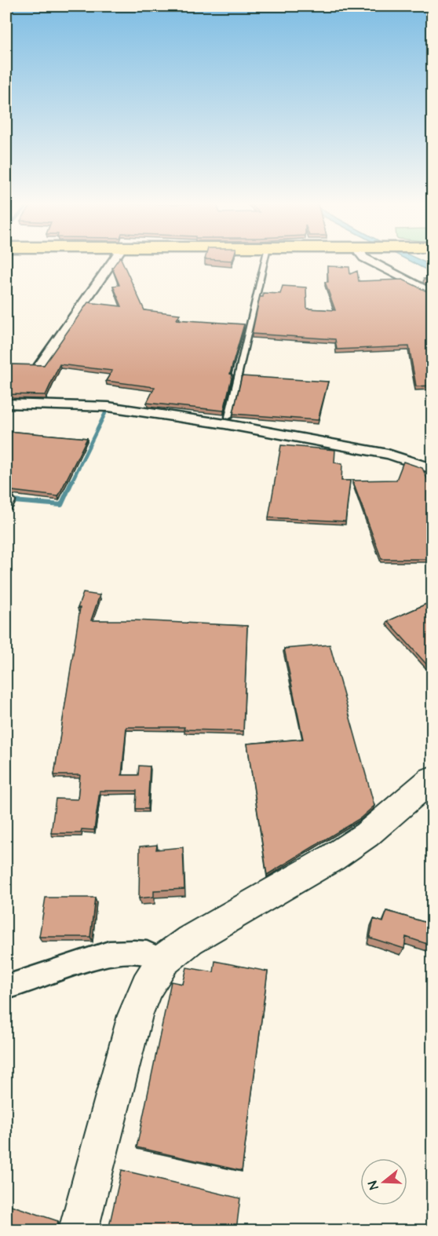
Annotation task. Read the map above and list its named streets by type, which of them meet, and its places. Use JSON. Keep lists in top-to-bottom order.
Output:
{
  "north": "left"
}
